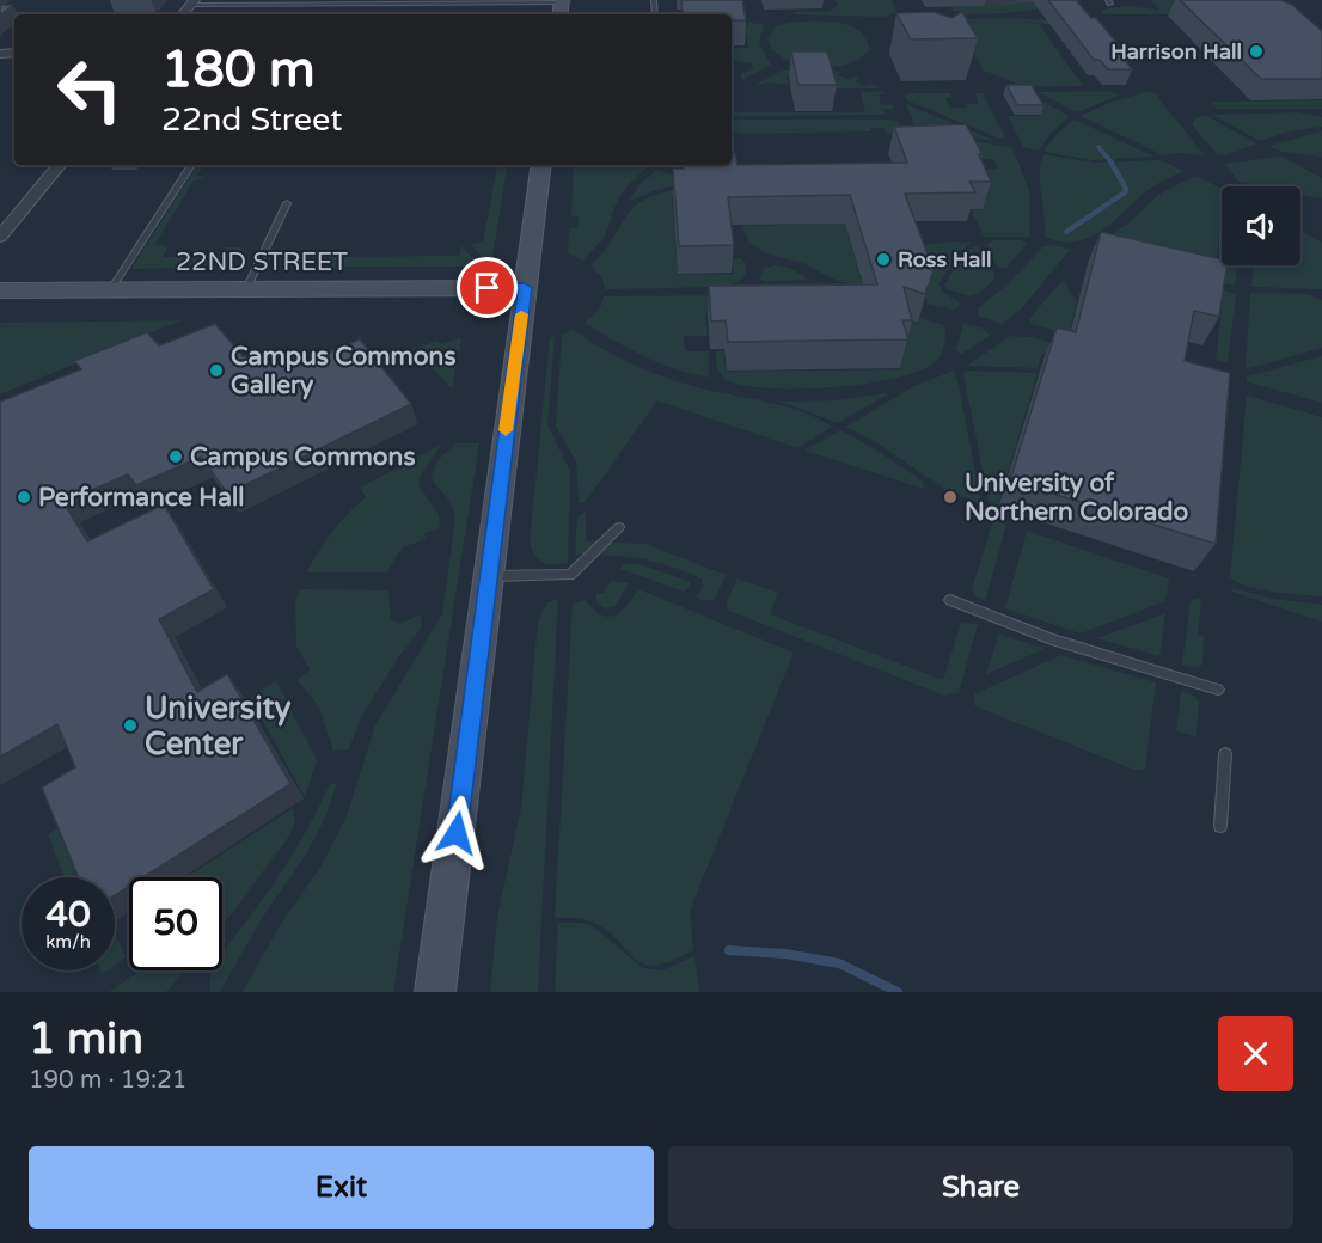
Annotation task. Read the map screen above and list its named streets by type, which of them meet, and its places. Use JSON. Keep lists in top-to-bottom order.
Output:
{
  "streets": {
    "main road": ["22ND STREET"]
  },
  "places": [
    "Harrison Hall",
    "Ross Hall",
    "Campus Commons Gallery",
    "Campus Commons",
    "Performance Hall",
    "University of Northern Colorado",
    "University Center"
  ],
  "page": {
    "turn": ["180 m", "22nd Street"],
    "speed": "40 km/h",
    "limit": "50",
    "heading": ["1 min", "190 m · 19:21"],
    "buttons": ["Exit", "Share"]
  }
}
